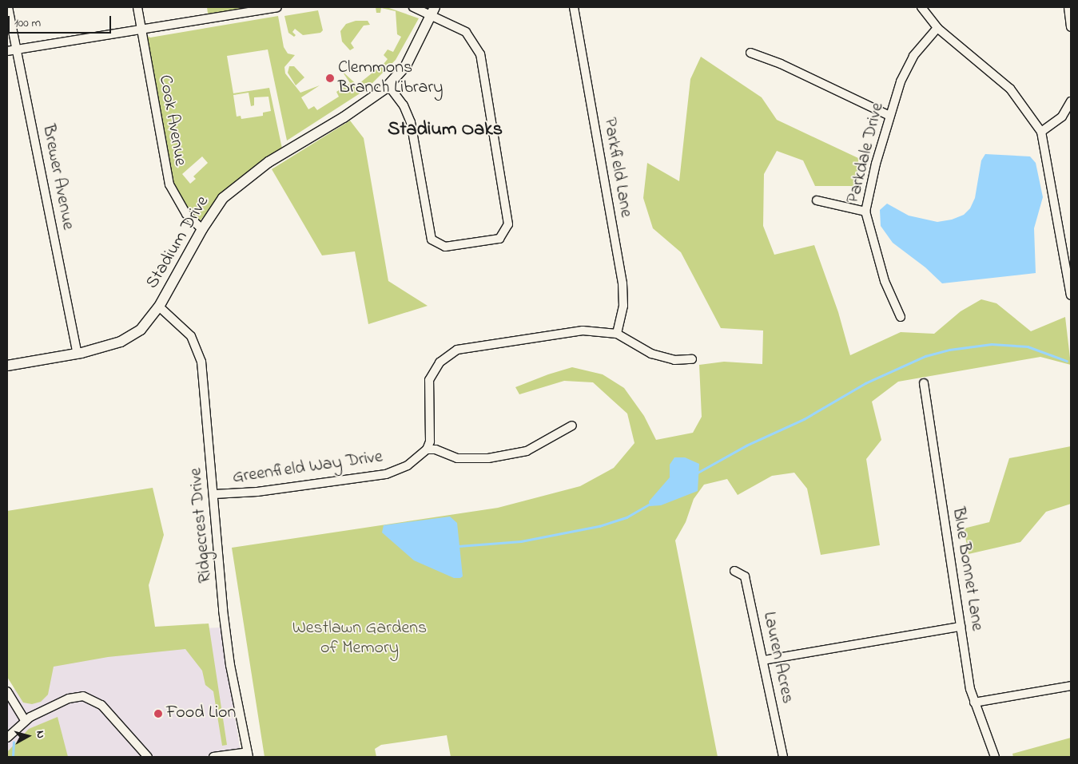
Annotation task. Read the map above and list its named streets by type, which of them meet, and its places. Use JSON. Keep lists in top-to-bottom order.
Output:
{
  "streets": {
    "street": [
      "Cook Avenue",
      "Parkdale Drive",
      "Parkfield Lane",
      "Brewer Avenue",
      "Stadium Drive",
      "Greenfield Way Drive",
      "Ridgecrest Drive",
      "Blue Bonnet Lane",
      "Lauren Acres"
    ]
  },
  "crossings": [
    ["Cook Avenue", "Stadium Drive"],
    ["Brewer Avenue", "Stadium Drive"],
    ["Stadium Drive", "Ridgecrest Drive"],
    ["Greenfield Way Drive", "Ridgecrest Drive"]
  ],
  "districts": ["Stadium Oaks"],
  "parks": ["Westlawn Gardens of Memory"],
  "places": ["Clemmons Branch Library", "Food Lion"],
  "scale_bar": "100 m",
  "north": "right"
}
